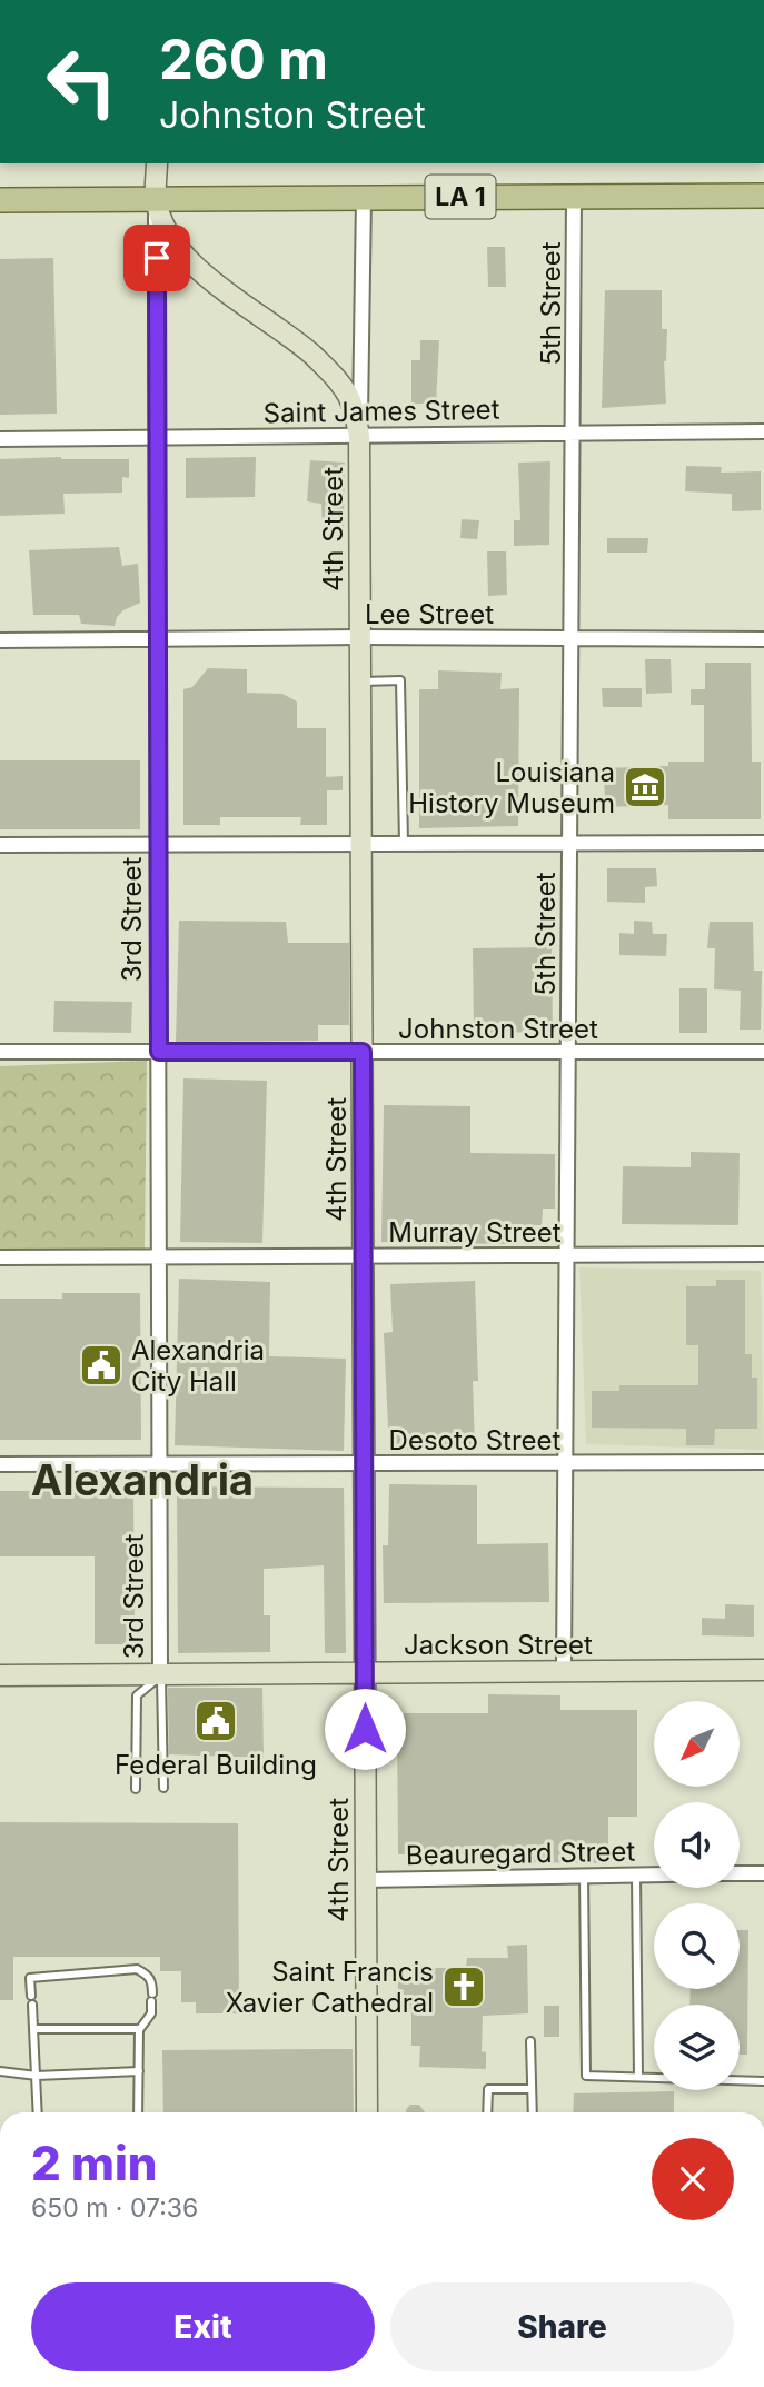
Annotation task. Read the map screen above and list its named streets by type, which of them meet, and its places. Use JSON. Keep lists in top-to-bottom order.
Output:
{
  "streets": {
    "main road": [
      "LA 1",
      "4th Street",
      "3rd Street",
      "Jackson Street"
    ],
    "street": [
      "5th Street",
      "Saint James Street",
      "Lee Street",
      "Johnston Street",
      "Murray Street",
      "Desoto Street",
      "Beauregard Street"
    ]
  },
  "crossings": [
    ["LA 1", "5th Street"],
    ["LA 1", "4th Street"],
    ["LA 1", "3rd Street"],
    ["5th Street", "Saint James Street"],
    ["5th Street", "Lee Street"],
    ["5th Street", "Johnston Street"],
    ["5th Street", "Murray Street"],
    ["5th Street", "Desoto Street"],
    ["5th Street", "Jackson Street"],
    ["Saint James Street", "4th Street"],
    ["Saint James Street", "3rd Street"],
    ["4th Street", "Lee Street"],
    ["4th Street", "Johnston Street"],
    ["4th Street", "Murray Street"],
    ["4th Street", "Desoto Street"],
    ["4th Street", "Jackson Street"],
    ["4th Street", "Beauregard Street"],
    ["Lee Street", "3rd Street"],
    ["3rd Street", "Johnston Street"],
    ["3rd Street", "Murray Street"],
    ["3rd Street", "Desoto Street"],
    ["3rd Street", "Jackson Street"]
  ],
  "districts": ["Alexandria"],
  "places": {
    "museum": ["Louisiana History Museum"],
    "public building": ["Alexandria City Hall", "Federal Building"],
    "church": ["Saint Francis Xavier Cathedral"]
  },
  "north": "bottom left",
  "page": {
    "turn": ["260 m", "Johnston Street"],
    "heading": ["2 min", "650 m · 07:36"],
    "buttons": ["Exit", "Share"]
  }
}
